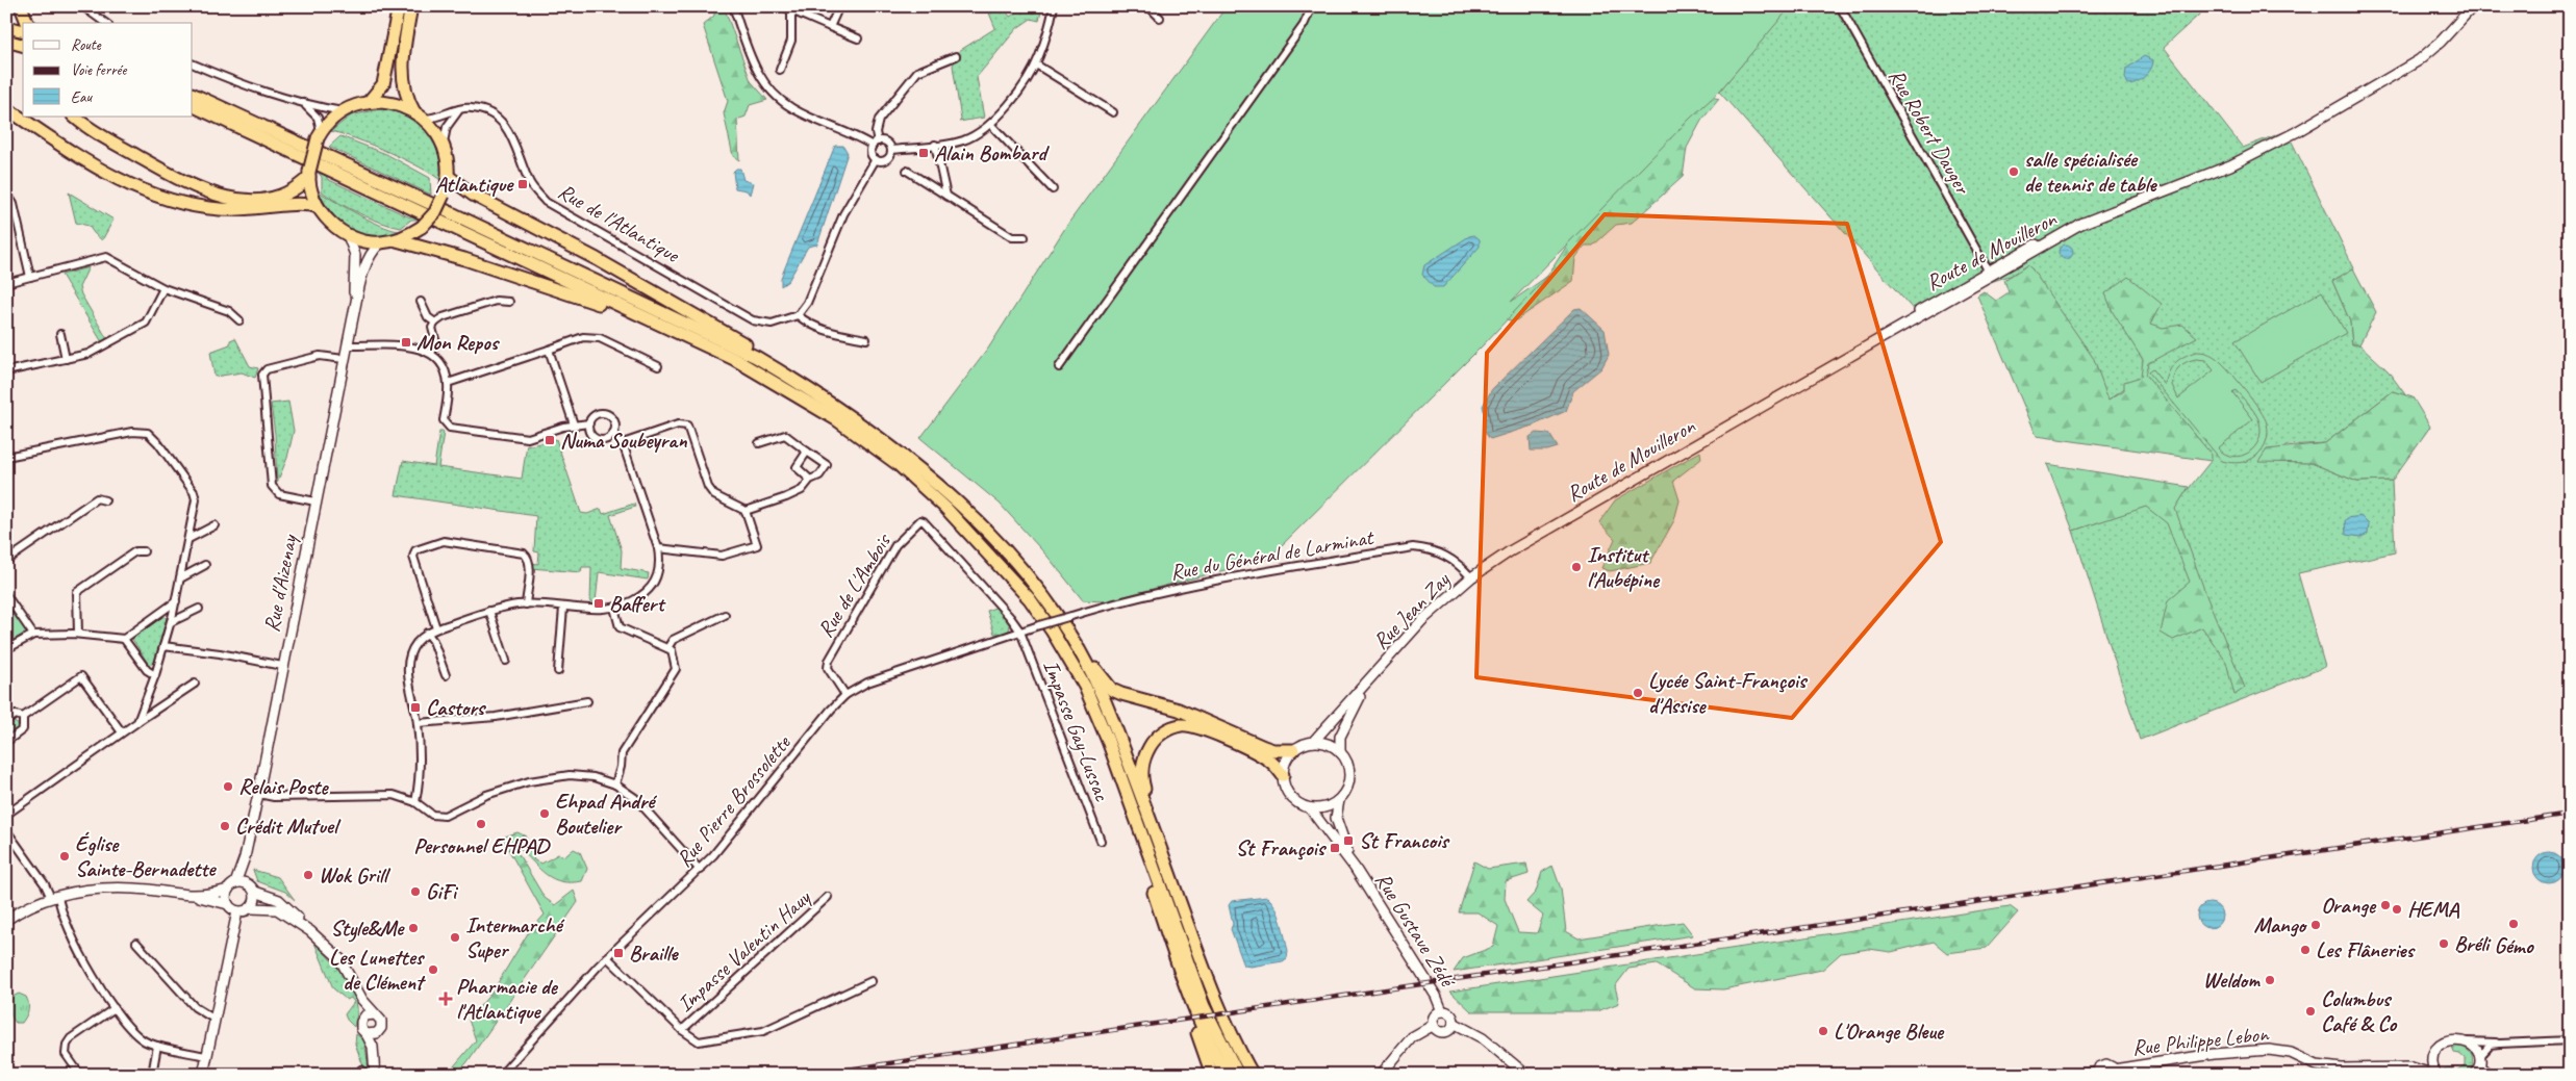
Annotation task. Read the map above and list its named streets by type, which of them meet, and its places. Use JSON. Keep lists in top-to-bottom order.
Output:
{
  "streets": {
    "street": [
      "Rue Robert Dauger",
      "Rue de l'Atlantique",
      "Route de Mouilleron",
      "Rue du Général de Larminat",
      "Rue d'Aizenay",
      "Rue de L'Ambois",
      "Rue Jean Zay",
      "Impasse Gay-Lussac",
      "Rue Pierre Brossolette",
      "Rue Gustave Zédé",
      "Impasse Valentin Hauy",
      "Rue Philippe Lebon"
    ]
  },
  "crossings": [
    ["Rue Robert Dauger", "Route de Mouilleron"],
    ["Rue de l'Atlantique", "Rue d'Aizenay"],
    ["Route de Mouilleron", "Rue du Général de Larminat"],
    ["Route de Mouilleron", "Rue Jean Zay"],
    ["Rue du Général de Larminat", "Rue Jean Zay"],
    ["Rue du Général de Larminat", "Rue Pierre Brossolette"],
    ["Rue de L'Ambois", "Impasse Gay-Lussac"],
    ["Rue de L'Ambois", "Rue Pierre Brossolette"],
    ["Impasse Gay-Lussac", "Rue Pierre Brossolette"]
  ],
  "places": {
    "transit": [
      "Alain Bombard",
      "Atlantique",
      "Mon Repos",
      "Numa Soubeyran",
      "Baffert",
      "Castors",
      "St Francois",
      "St François",
      "Braille"
    ],
    "other": [
      "salle spécialisée de tennis de table",
      "Institut l'Aubépine",
      "Lycée Saint-François d'Assise",
      "Relais Poste",
      "Ehpad André Boutelier",
      "Personnel EHPAD",
      "Crédit Mutuel",
      "Église Sainte-Bernadette",
      "Wok Grill",
      "GiFi",
      "Orange",
      "HEMA",
      "Gémo",
      "Mango",
      "Style&Me",
      "Intermarché Super",
      "Bréli",
      "Les Flâneries",
      "Les Lunettes de Clément",
      "Weldom",
      "Columbus Café & Co",
      "L'Orange Bleue"
    ],
    "health": ["Pharmacie de l'Atlantique"]
  },
  "legend": ["Route", "Voie ferrée", "Eau"]
}
